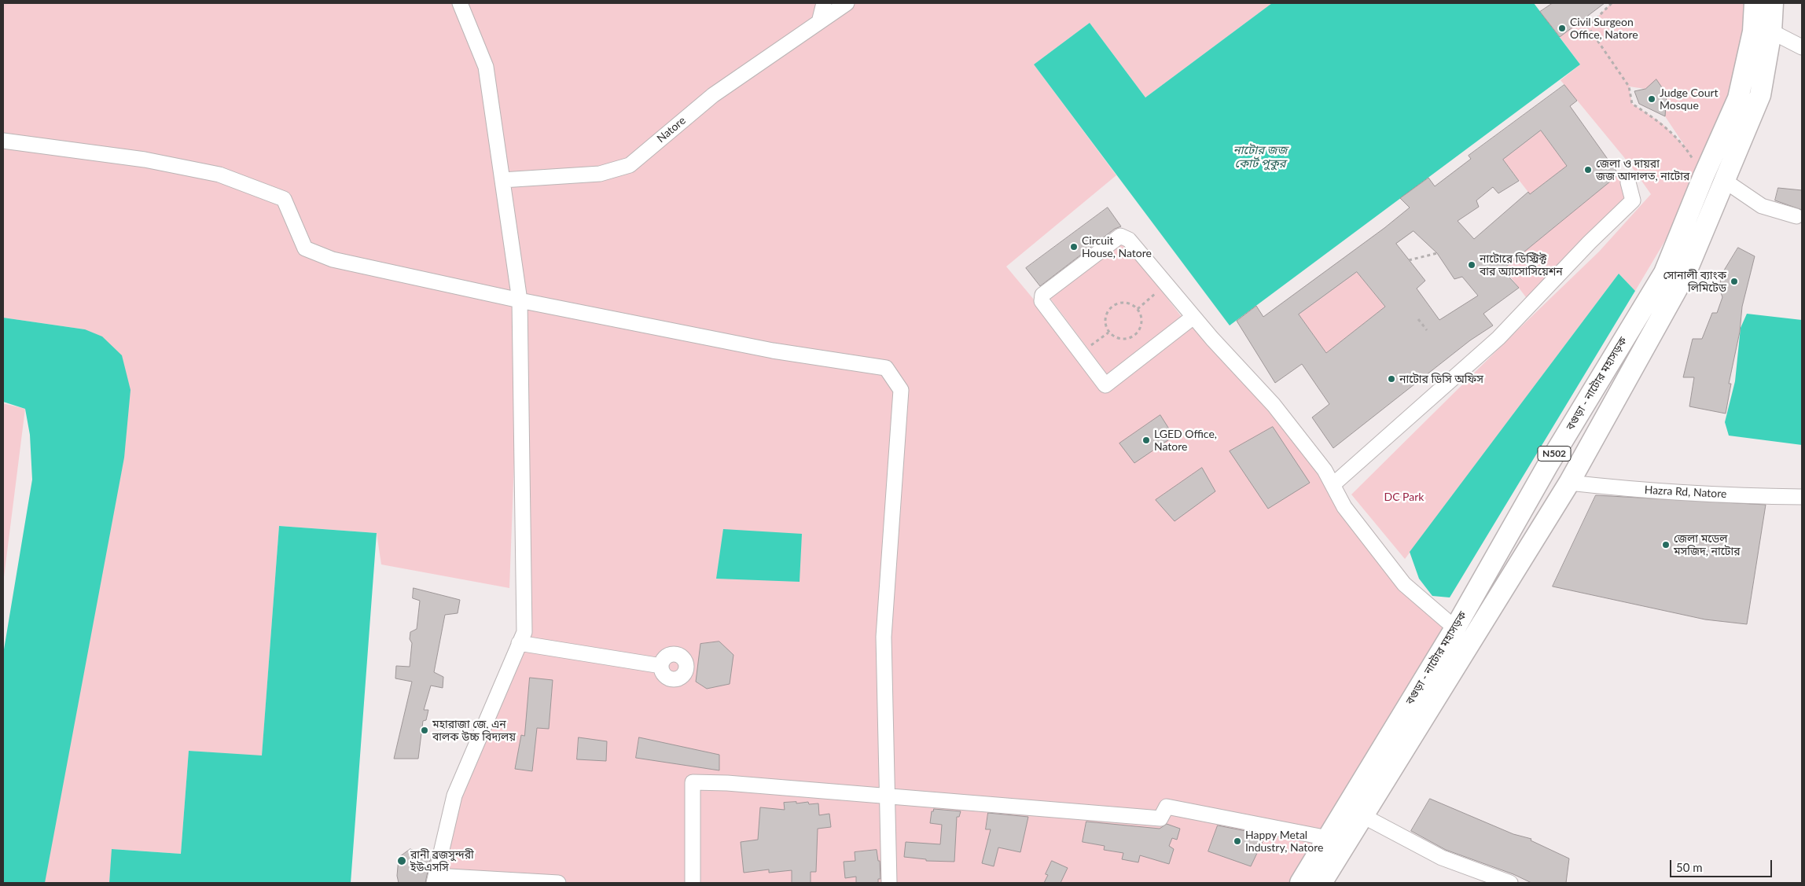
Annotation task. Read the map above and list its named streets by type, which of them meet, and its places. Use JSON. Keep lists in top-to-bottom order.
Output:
{
  "streets": {
    "highway": ["বগুড়া - নাটোর মহাসড়ক", "N502"],
    "street": ["Natore", "Hazra Rd, Natore"]
  },
  "crossings": [
    ["বগুড়া - নাটোর মহাসড়ক", "Hazra Rd, Natore"]
  ],
  "water": ["নাটোর জজ কোর্ট পুকুর"],
  "parks": ["DC Park"],
  "places": [
    "Civil Surgeon Office, Natore",
    "Judge Court Mosque",
    "জেলা ও দায়রা জজ আদালত, নাটোর",
    "Circuit House, Natore",
    "নাটোরে ডিস্ট্রিক্ট বার অ্যাসোসিয়েশন",
    "সোনালী ব্যাংক লিমিটেড",
    "নাটোর ডিসি অফিস",
    "LGED Office, Natore",
    "জেলা মডেল মসজিদ, নাটোর",
    "মহারাজা জে, এন বালক উচ্চ বিদ্যলয়",
    "Happy Metal Industry, Natore",
    "রানী ব্রজসুন্দরী ইউএসসি"
  ],
  "scale_bar": "50 m"
}
